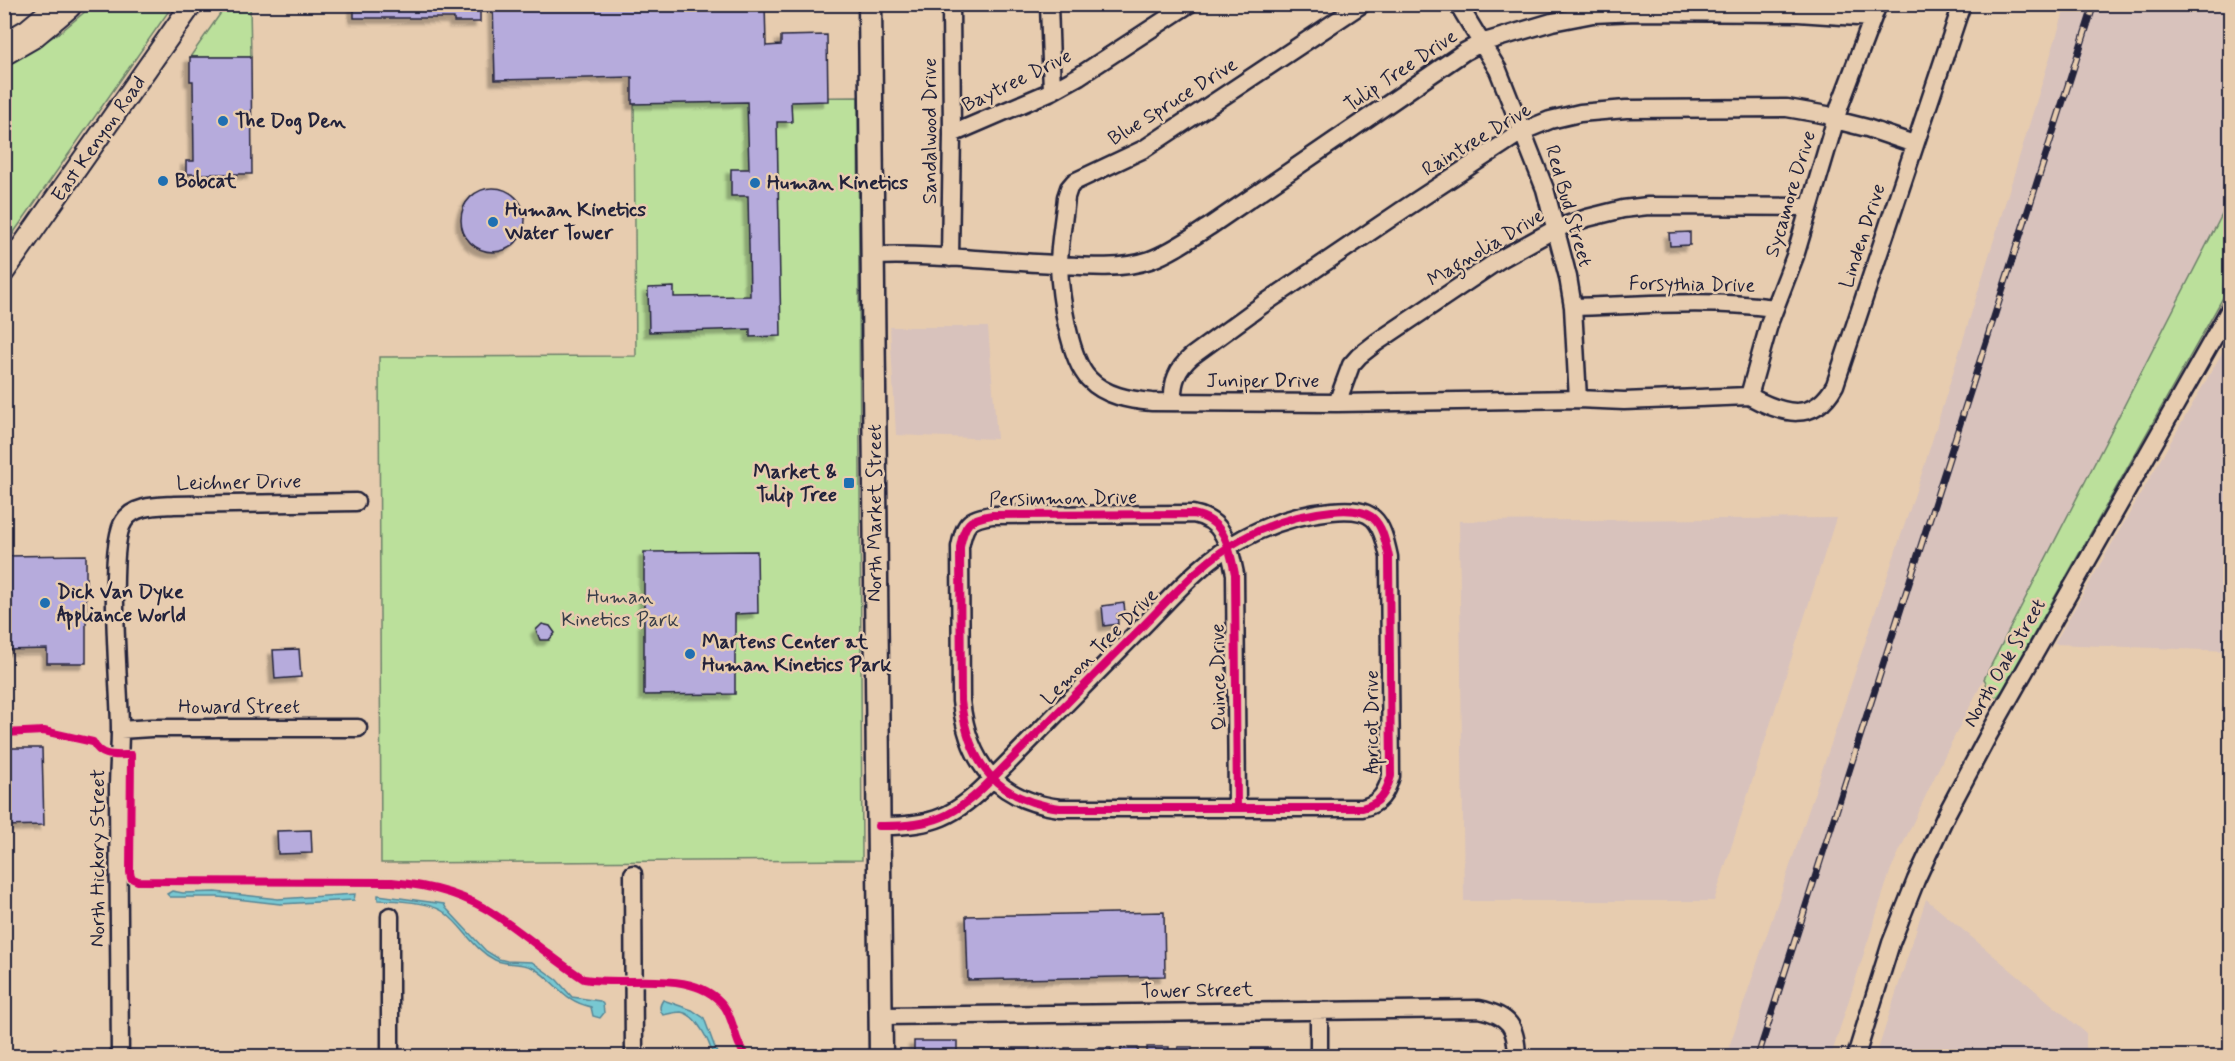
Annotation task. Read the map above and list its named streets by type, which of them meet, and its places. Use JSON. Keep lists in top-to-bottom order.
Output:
{
  "streets": {
    "main road": ["North Market Street"],
    "street": [
      "Tulip Tree Drive",
      "Baytree Drive",
      "Blue Spruce Drive",
      "Sandalwood Drive",
      "East Kenyon Road",
      "Raintree Drive",
      "Sycamore Drive",
      "Red Bud Street",
      "Linden Drive",
      "Magnolia Drive",
      "Forsythia Drive",
      "Juniper Drive",
      "Leichner Drive",
      "Persimmon Drive",
      "Lemon Tree Drive",
      "North Oak Street",
      "Quince Drive",
      "Howard Street",
      "Apricot Drive",
      "North Hickory Street",
      "Tower Street"
    ]
  },
  "crossings": [
    ["Tulip Tree Drive", "Blue Spruce Drive"],
    ["Tulip Tree Drive", "Sycamore Drive"],
    ["Tulip Tree Drive", "Red Bud Street"],
    ["Tulip Tree Drive", "Juniper Drive"],
    ["Baytree Drive", "Sandalwood Drive"],
    ["Blue Spruce Drive", "Juniper Drive"],
    ["Raintree Drive", "Sycamore Drive"],
    ["Raintree Drive", "Red Bud Street"],
    ["Raintree Drive", "Linden Drive"],
    ["Raintree Drive", "Juniper Drive"],
    ["Sycamore Drive", "Linden Drive"],
    ["Sycamore Drive", "Magnolia Drive"],
    ["Sycamore Drive", "Forsythia Drive"],
    ["Sycamore Drive", "Juniper Drive"],
    ["Red Bud Street", "Magnolia Drive"],
    ["Red Bud Street", "Forsythia Drive"],
    ["Red Bud Street", "Juniper Drive"],
    ["Linden Drive", "Juniper Drive"],
    ["Magnolia Drive", "Juniper Drive"],
    ["Leichner Drive", "North Hickory Street"],
    ["Persimmon Drive", "Lemon Tree Drive"],
    ["Persimmon Drive", "Quince Drive"],
    ["Persimmon Drive", "Apricot Drive"],
    ["North Market Street", "Lemon Tree Drive"],
    ["North Market Street", "Tower Street"],
    ["Lemon Tree Drive", "Quince Drive"],
    ["Lemon Tree Drive", "Apricot Drive"],
    ["Quince Drive", "Apricot Drive"],
    ["Howard Street", "North Hickory Street"]
  ],
  "parks": ["Human Kinetics Park"],
  "places": {
    "other": [
      "The Dog Den",
      "Bobcat",
      "Human Kinetics",
      "Human Kinetics Water Tower",
      "Dick Van Dyke Appliance World",
      "Martens Center at Human Kinetics Park"
    ],
    "transit": ["Market & Tulip Tree"]
  }
}
